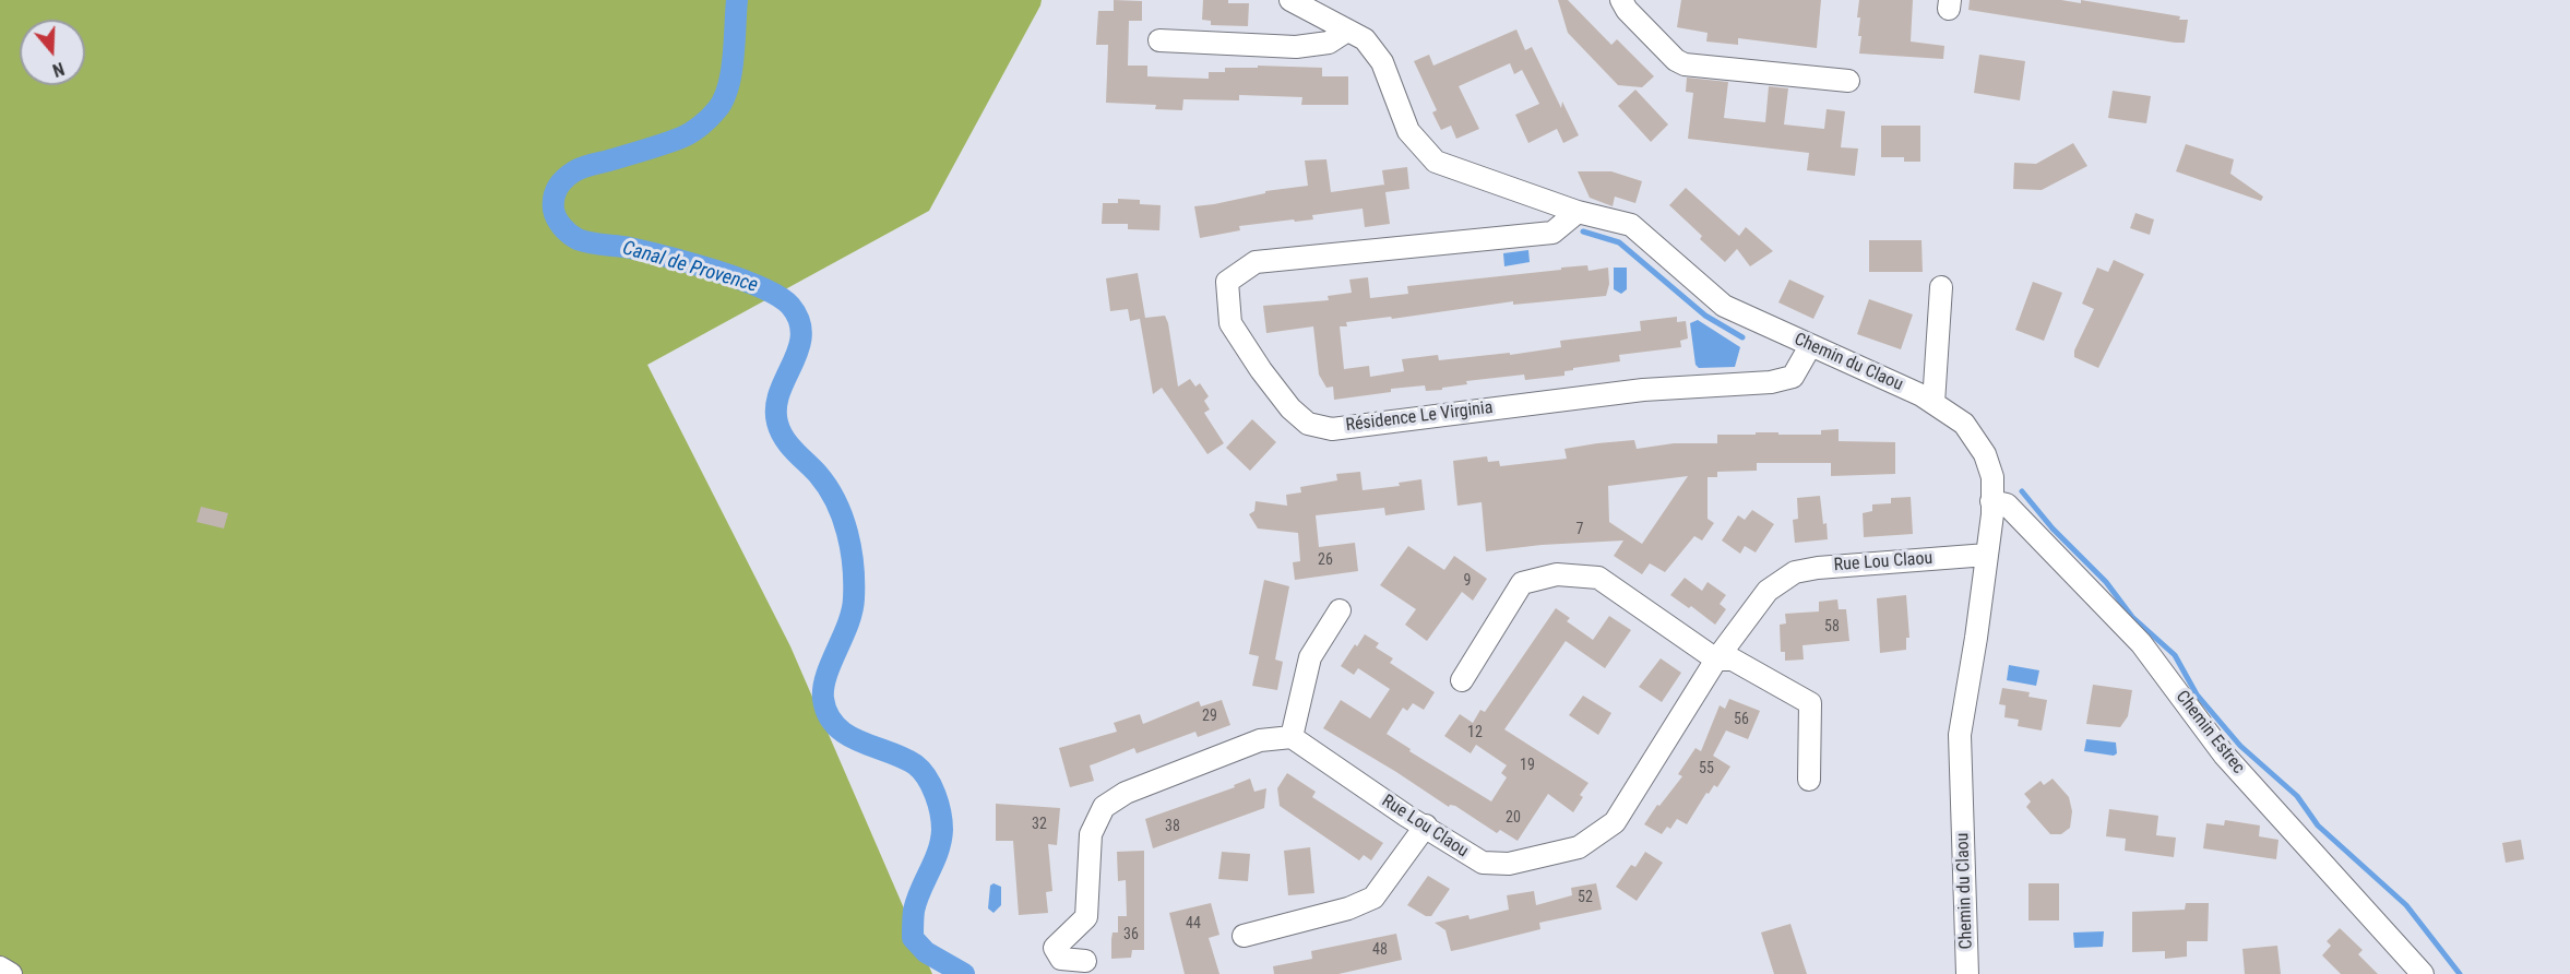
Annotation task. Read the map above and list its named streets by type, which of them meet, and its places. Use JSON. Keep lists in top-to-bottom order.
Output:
{
  "streets": {
    "street": [
      "Chemin du Claou",
      "Résidence Le Virginia",
      "Rue Lou Claou",
      "Chemin Estrec"
    ]
  },
  "crossings": [
    ["Chemin du Claou", "Résidence Le Virginia"],
    ["Chemin du Claou", "Rue Lou Claou"],
    ["Chemin du Claou", "Chemin Estrec"]
  ],
  "water": ["Canal de Provence"],
  "house_numbers": [
    "7",
    "26",
    "9",
    "58",
    "29",
    "56",
    "12",
    "19",
    "55",
    "20",
    "32",
    "38",
    "52",
    "44",
    "36",
    "48"
  ],
  "north": "bottom"
}
